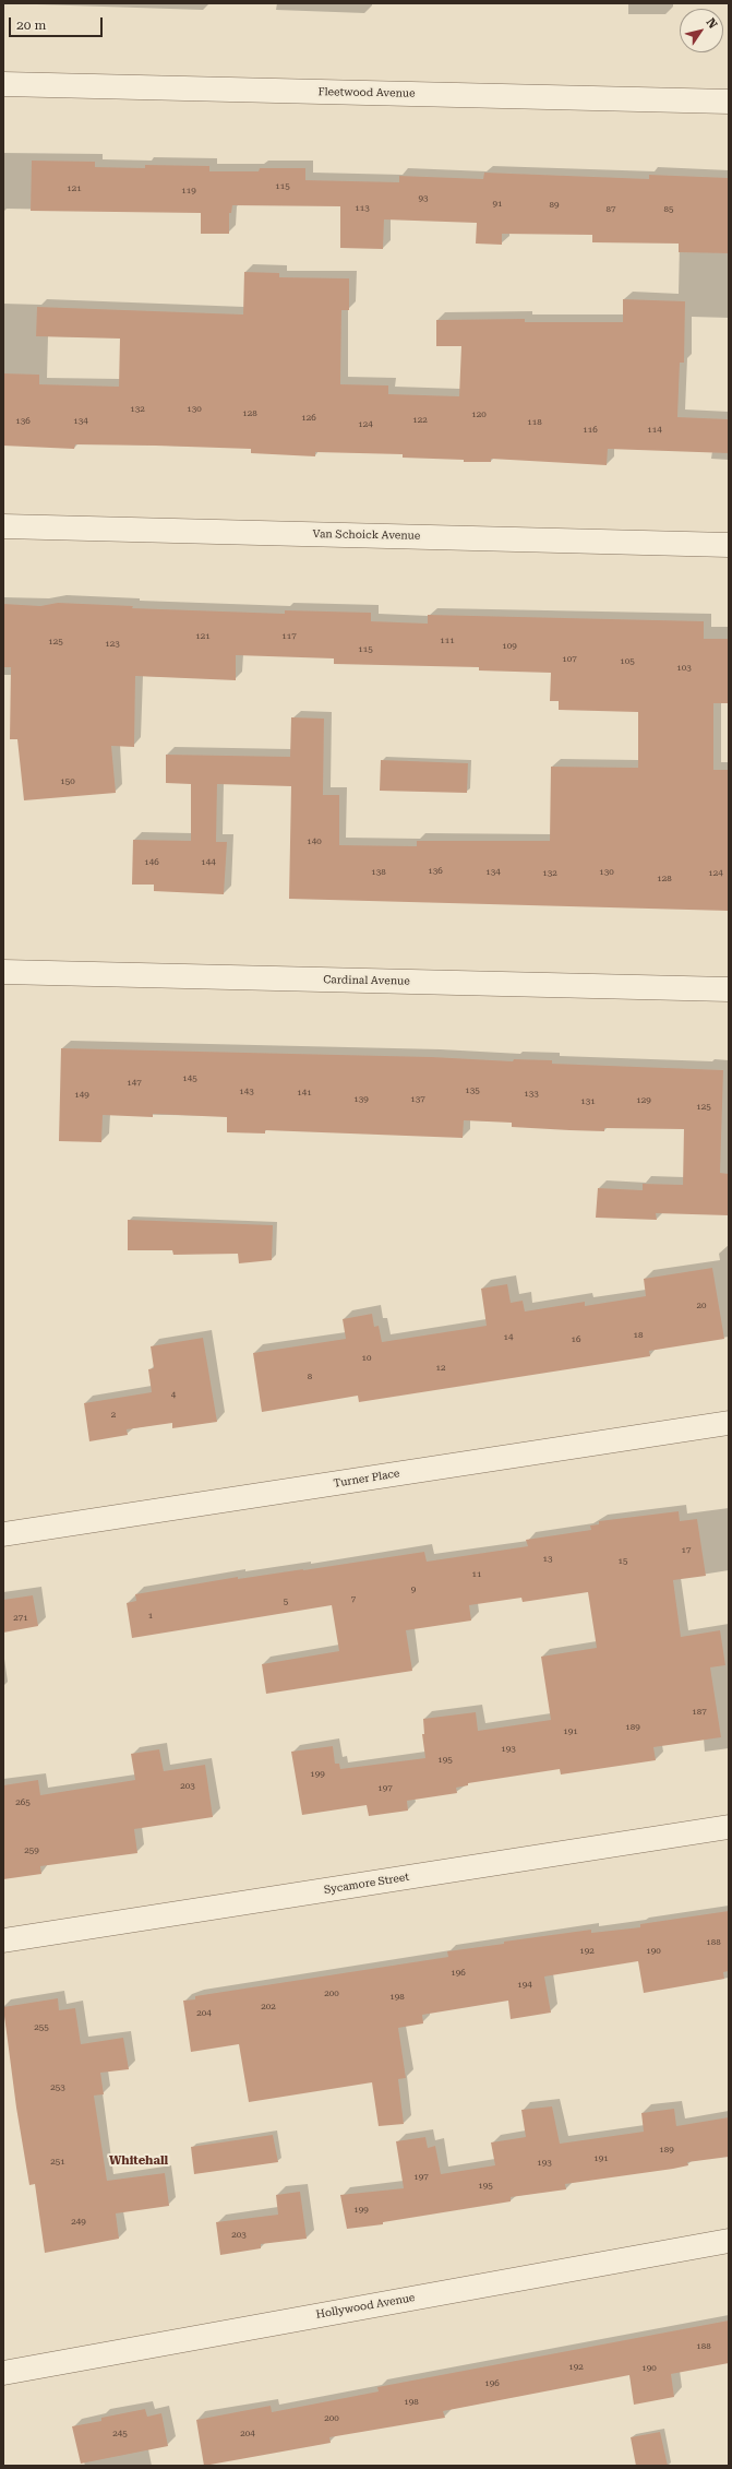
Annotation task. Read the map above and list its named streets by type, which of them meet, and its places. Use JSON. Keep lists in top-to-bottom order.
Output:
{
  "streets": {
    "street": [
      "Fleetwood Avenue",
      "Van Schoick Avenue",
      "Cardinal Avenue",
      "Turner Place",
      "Sycamore Street",
      "Hollywood Avenue"
    ]
  },
  "districts": ["Whitehall"],
  "house_numbers": [
    "115",
    "121",
    "119",
    "93",
    "91",
    "89",
    "113",
    "87",
    "85",
    "132",
    "130",
    "128",
    "120",
    "126",
    "122",
    "136",
    "134",
    "118",
    "124",
    "116",
    "114",
    "121",
    "117",
    "111",
    "125",
    "123",
    "109",
    "115",
    "107",
    "105",
    "103",
    "150",
    "140",
    "146",
    "144",
    "136",
    "138",
    "134",
    "130",
    "132",
    "124",
    "128",
    "145",
    "147",
    "135",
    "143",
    "141",
    "133",
    "149",
    "139",
    "137",
    "129",
    "131",
    "125",
    "20",
    "18",
    "14",
    "16",
    "10",
    "12",
    "8",
    "4",
    "2",
    "17",
    "13",
    "15",
    "11",
    "9",
    "7",
    "5",
    "1",
    "271",
    "187",
    "189",
    "191",
    "193",
    "195",
    "199",
    "203",
    "197",
    "265",
    "259",
    "188",
    "192",
    "190",
    "196",
    "194",
    "200",
    "198",
    "202",
    "204",
    "255",
    "253",
    "189",
    "191",
    "251",
    "193",
    "197",
    "195",
    "199",
    "249",
    "203",
    "188",
    "192",
    "190",
    "196",
    "198",
    "200",
    "245",
    "204"
  ],
  "scale_bar": "20 m",
  "north": "top right"
}
